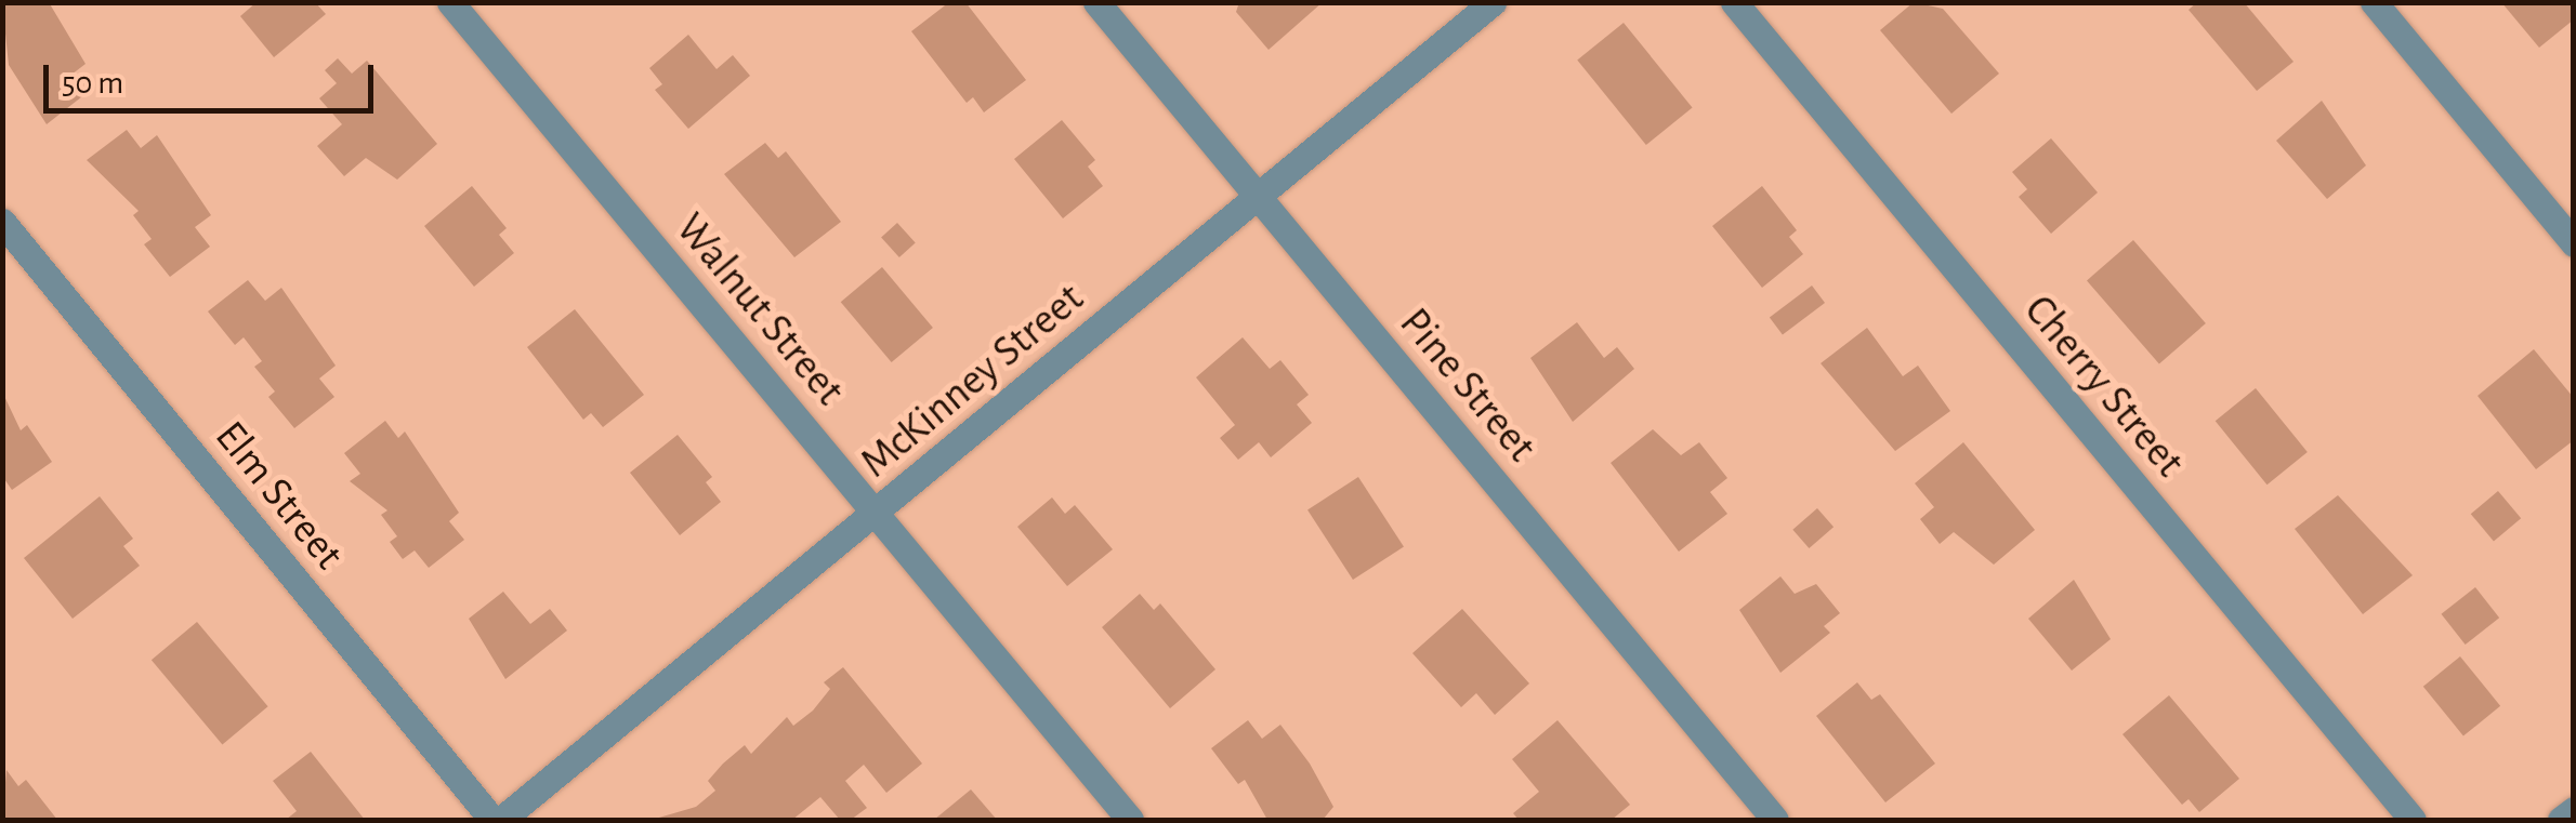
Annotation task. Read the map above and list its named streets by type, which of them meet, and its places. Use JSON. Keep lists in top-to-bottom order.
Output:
{
  "streets": {
    "street": [
      "Walnut Street",
      "McKinney Street",
      "Pine Street",
      "Cherry Street",
      "Elm Street"
    ]
  },
  "crossings": [
    ["Walnut Street", "McKinney Street"],
    ["McKinney Street", "Pine Street"]
  ],
  "scale_bar": "50 m"
}
